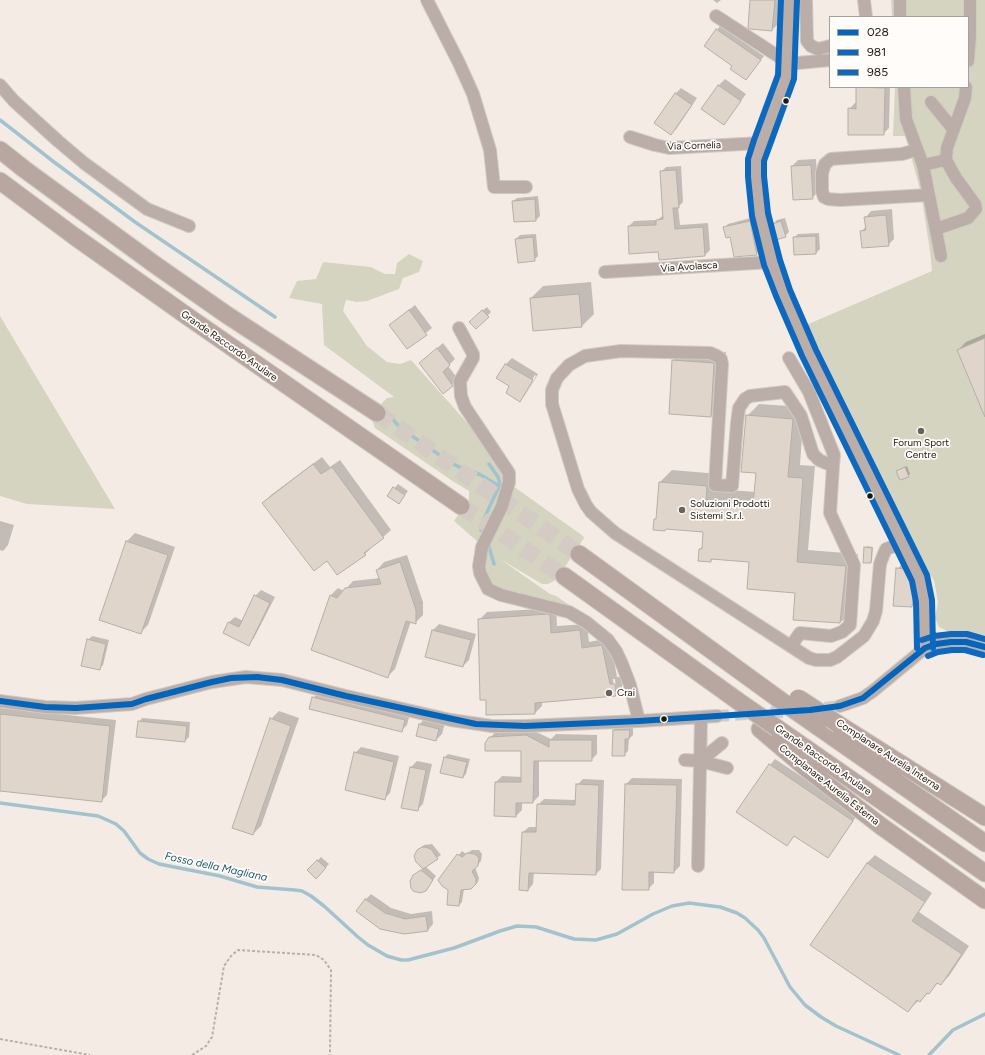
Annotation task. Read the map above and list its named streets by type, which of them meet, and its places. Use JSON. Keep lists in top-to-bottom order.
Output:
{
  "streets": {
    "highway": ["Grande Raccordo Anulare", "Complanare Aurelia Interna", "Complanare Aurelia Esterna"],
    "street": ["Via Cornelia", "Via Avolasca"]
  },
  "crossings": [
    ["Grande Raccordo Anulare", "Complanare Aurelia Esterna"]
  ],
  "water": ["Fosso della Magliana"],
  "places": ["Forum Sport Centre", "Soluzioni Prodotti Sistemi S.r.l.", "Crai"],
  "lines": ["transit line 981", "transit line 985", "transit line 028"],
  "legend": ["028", "981", "985"]
}
